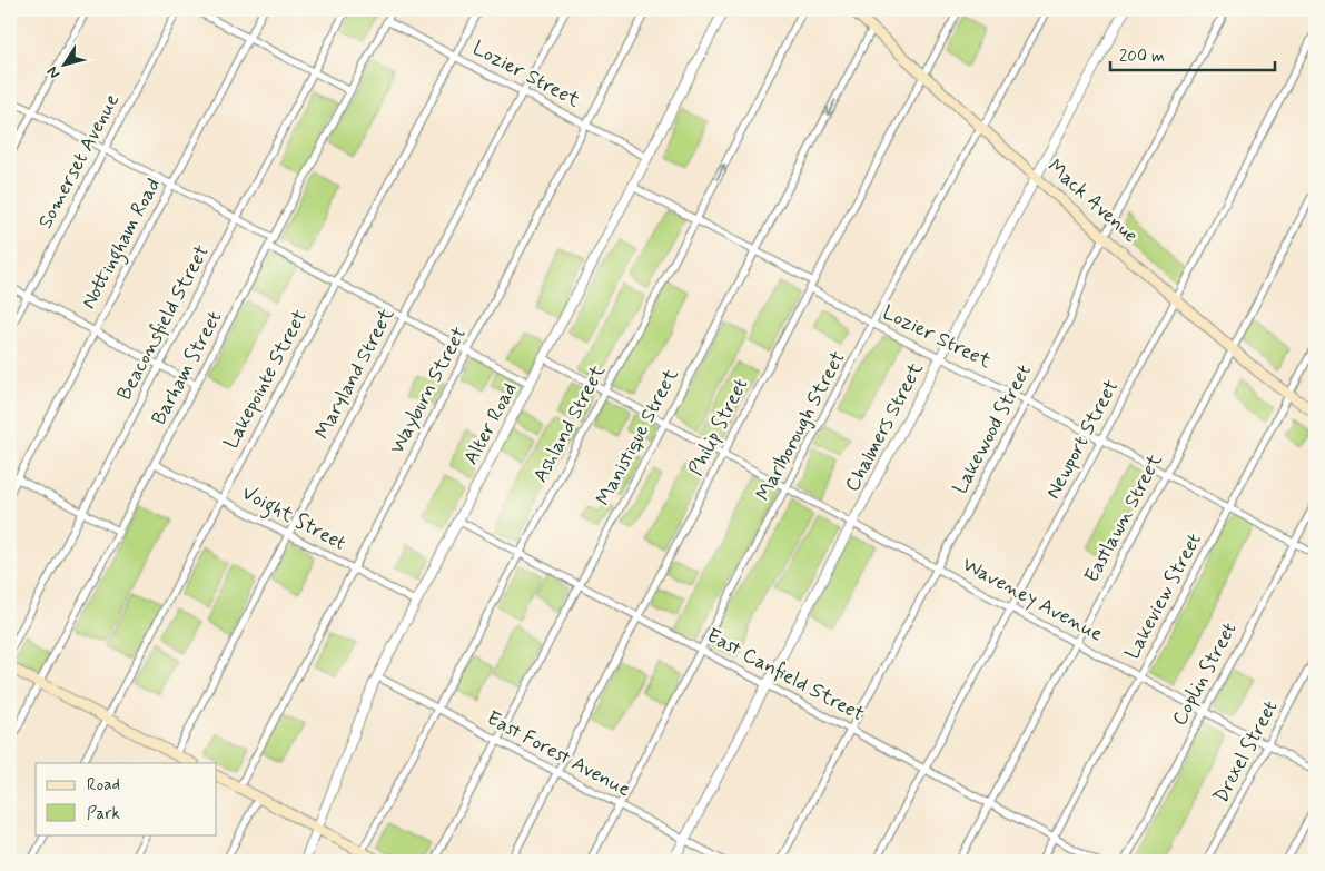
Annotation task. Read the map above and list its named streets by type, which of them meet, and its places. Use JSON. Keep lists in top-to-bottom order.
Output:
{
  "streets": {
    "main road": ["Mack Avenue"],
    "street": [
      "Lozier Street",
      "Somerset Avenue",
      "Nottingham Road",
      "Beaconsfield Street",
      "Barham Street",
      "Maryland Street",
      "Lakepointe Street",
      "Wayburn Street",
      "Alter Road",
      "Ashland Street",
      "Marlborough Street",
      "Philip Street",
      "Chalmers Street",
      "Lakewood Street",
      "Manistique Street",
      "Newport Street",
      "Voight Street",
      "Eastlawn Street",
      "Lakeview Street",
      "Waveney Avenue",
      "Coplin Street",
      "East Canfield Street",
      "Drexel Street",
      "East Forest Avenue"
    ]
  },
  "crossings": [
    ["Lozier Street", "Barham Street"],
    ["Lozier Street", "Maryland Street"],
    ["Lozier Street", "Lakepointe Street"],
    ["Lozier Street", "Wayburn Street"],
    ["Lozier Street", "Alter Road"],
    ["Lozier Street", "Ashland Street"],
    ["Lozier Street", "Marlborough Street"],
    ["Lozier Street", "Philip Street"],
    ["Lozier Street", "Chalmers Street"],
    ["Lozier Street", "Lakewood Street"],
    ["Lozier Street", "Manistique Street"],
    ["Lozier Street", "Newport Street"],
    ["Lozier Street", "Eastlawn Street"],
    ["Lozier Street", "Lakeview Street"],
    ["Lozier Street", "Coplin Street"],
    ["Mack Avenue", "Marlborough Street"],
    ["Mack Avenue", "Philip Street"],
    ["Mack Avenue", "Chalmers Street"],
    ["Mack Avenue", "Lakewood Street"],
    ["Mack Avenue", "Manistique Street"],
    ["Mack Avenue", "Newport Street"],
    ["Mack Avenue", "Eastlawn Street"],
    ["Mack Avenue", "Lakeview Street"],
    ["Barham Street", "Voight Street"],
    ["Maryland Street", "Voight Street"],
    ["Lakepointe Street", "Voight Street"],
    ["Wayburn Street", "Voight Street"],
    ["Alter Road", "Voight Street"],
    ["Alter Road", "East Canfield Street"],
    ["Alter Road", "East Forest Avenue"],
    ["Ashland Street", "East Canfield Street"],
    ["Ashland Street", "East Forest Avenue"],
    ["Marlborough Street", "Waveney Avenue"],
    ["Marlborough Street", "East Canfield Street"],
    ["Marlborough Street", "East Forest Avenue"],
    ["Philip Street", "East Canfield Street"],
    ["Philip Street", "East Forest Avenue"],
    ["Chalmers Street", "Waveney Avenue"],
    ["Chalmers Street", "East Canfield Street"],
    ["Chalmers Street", "East Forest Avenue"],
    ["Lakewood Street", "Waveney Avenue"],
    ["Lakewood Street", "East Canfield Street"],
    ["Manistique Street", "East Canfield Street"],
    ["Manistique Street", "East Forest Avenue"],
    ["Newport Street", "Waveney Avenue"],
    ["Newport Street", "East Canfield Street"],
    ["Eastlawn Street", "Waveney Avenue"],
    ["Eastlawn Street", "East Canfield Street"],
    ["Lakeview Street", "Waveney Avenue"],
    ["Lakeview Street", "East Canfield Street"],
    ["Waveney Avenue", "Coplin Street"],
    ["Waveney Avenue", "Drexel Street"]
  ],
  "legend": ["Road", "Park"],
  "scale_bar": "200 m",
  "north": "bottom left"
}
